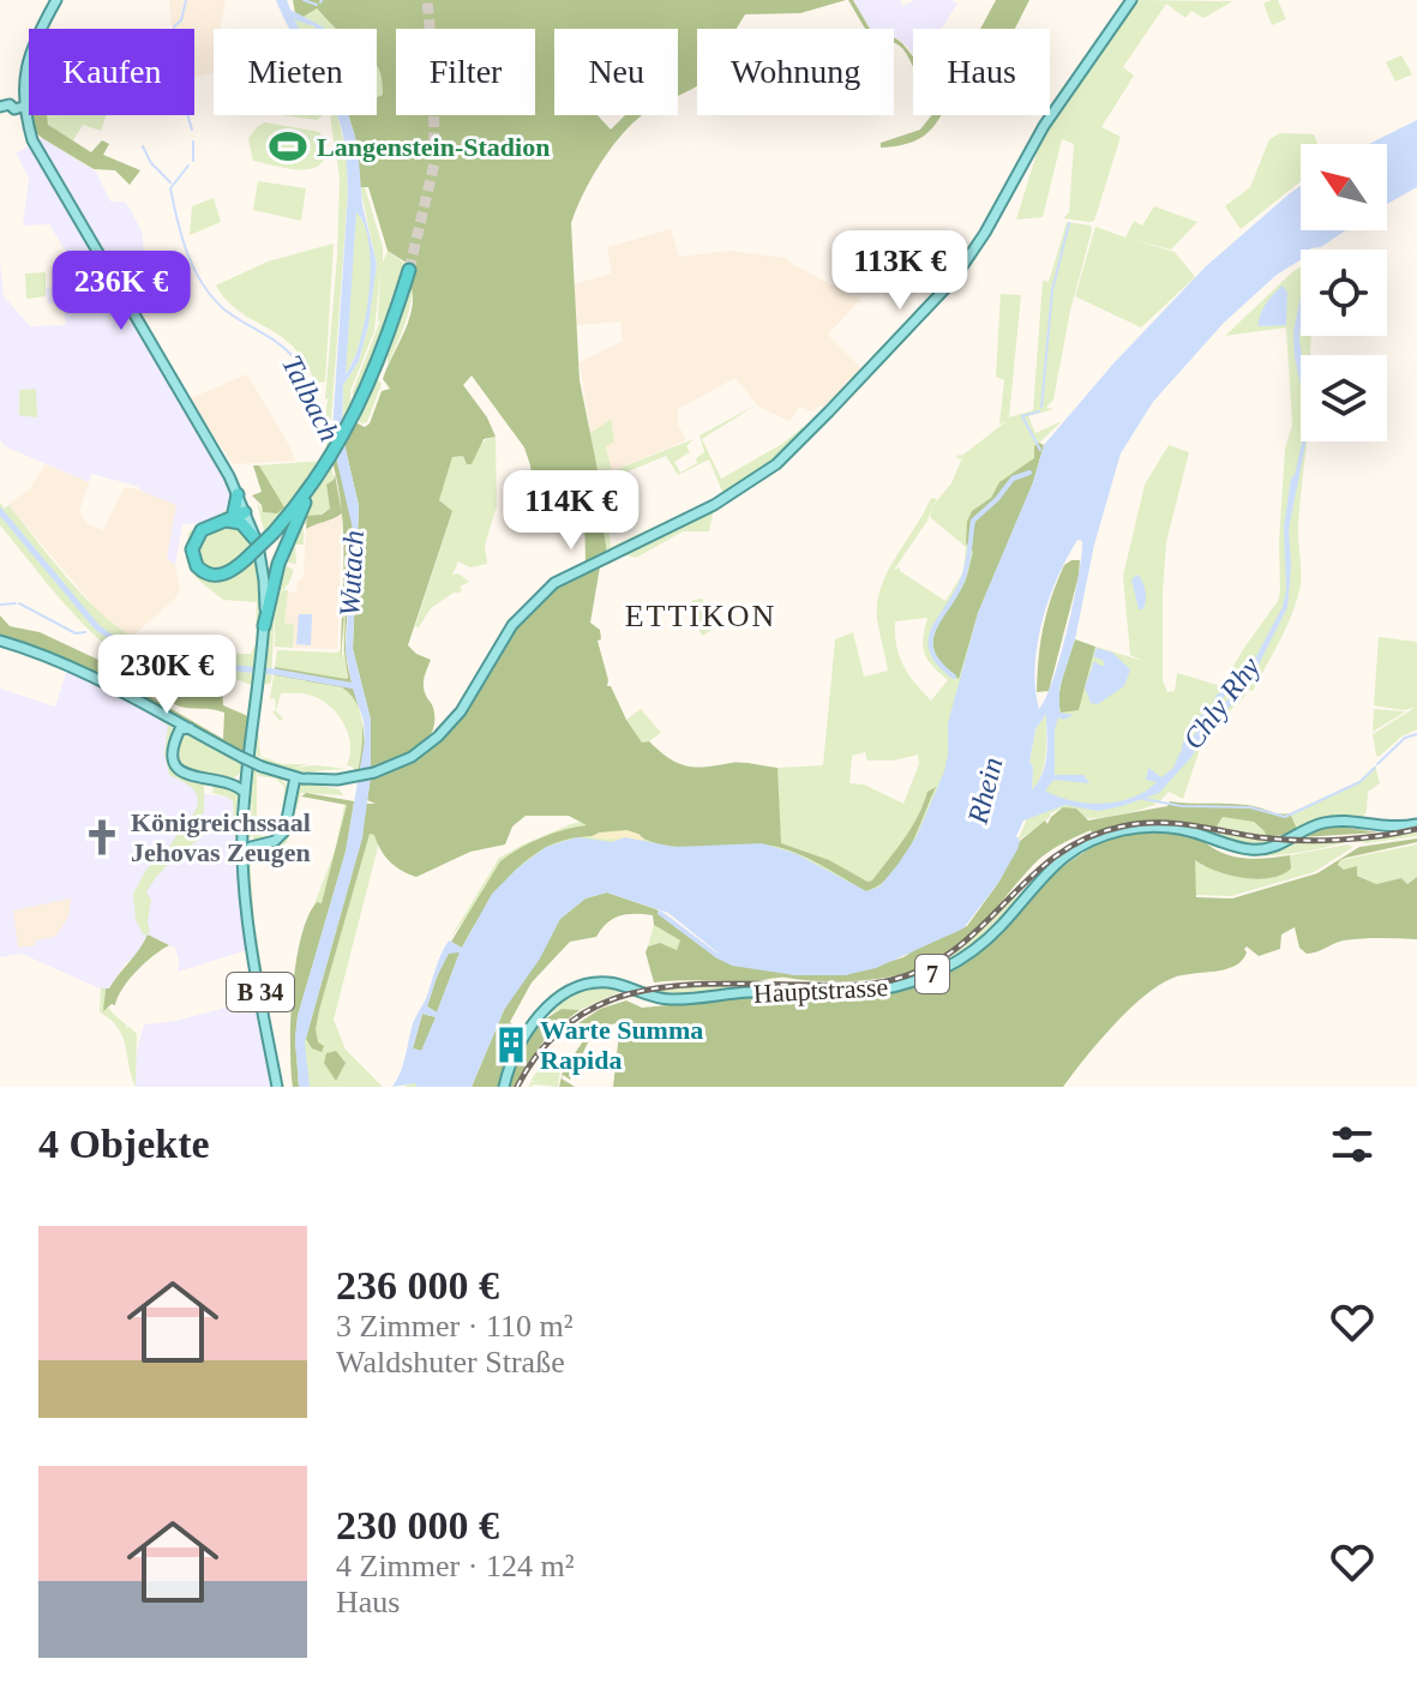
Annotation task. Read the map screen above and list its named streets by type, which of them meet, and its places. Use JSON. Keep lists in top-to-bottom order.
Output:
{
  "streets": {
    "main road": ["7", "Hauptstrasse", "B 34"]
  },
  "districts": ["ETTIKON"],
  "water": [
    "Talbach",
    "Wutach",
    "Chly Rhy",
    "Rhein"
  ],
  "places": {
    "sports": ["Langenstein-Stadion"],
    "church": ["Königreichssaal Jehovas Zeugen"],
    "building": ["Warte Summa Rapida"]
  },
  "north": "top left",
  "page": {
    "chip": [
      "Kaufen",
      "Mieten",
      "Filter",
      "Neu",
      "Wohnung",
      "Haus"
    ],
    "price": [
      "113K €",
      "236K €",
      "114K €",
      "230K €"
    ],
    "heading": "4 Objekte",
    "list": [
      {
        "name": "236 000 €",
        "note": "3 Zimmer · 110 m² · Waldshuter Straße"
      },
      {
        "name": "230 000 €",
        "note": "4 Zimmer · 124 m² · Haus"
      }
    ]
  }
}
